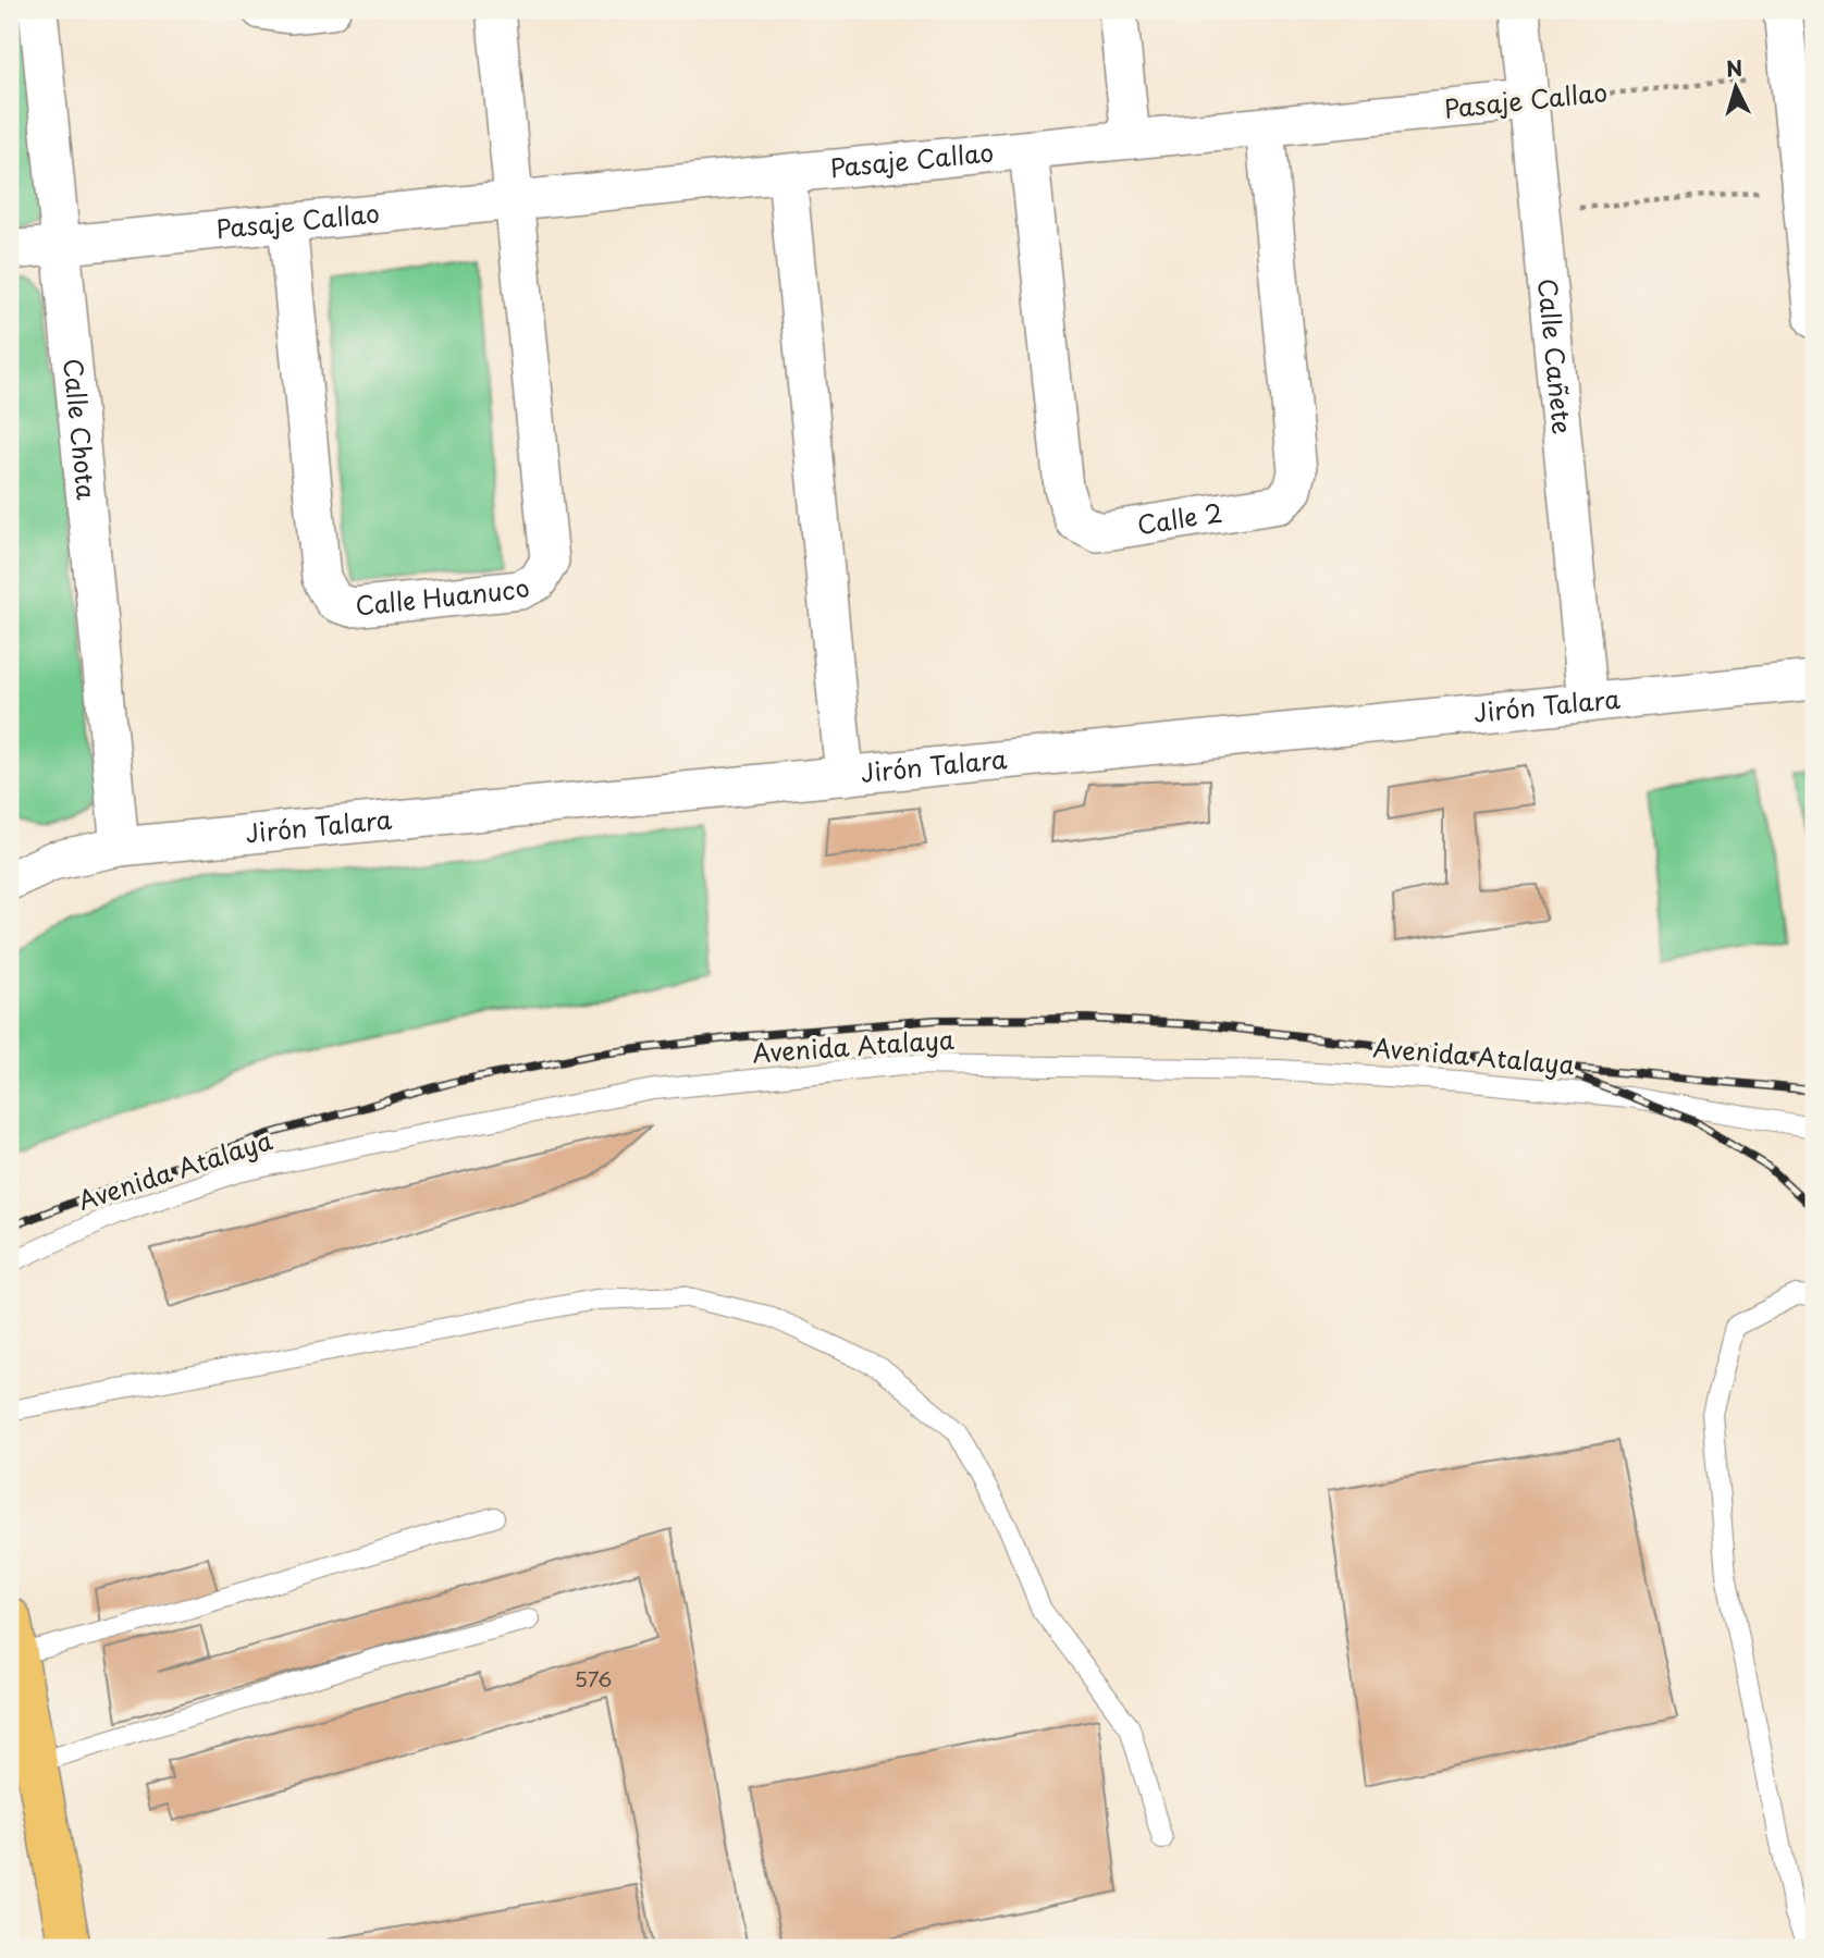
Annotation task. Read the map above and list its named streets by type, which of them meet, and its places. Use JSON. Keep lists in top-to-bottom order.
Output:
{
  "streets": {
    "street": [
      "Pasaje Callao",
      "Calle Cañete",
      "Calle Chota",
      "Calle 2",
      "Calle Huanuco",
      "Jirón Talara"
    ],
    "lane": ["Avenida Atalaya"]
  },
  "crossings": [
    ["Pasaje Callao", "Calle Cañete"],
    ["Pasaje Callao", "Calle Chota"],
    ["Pasaje Callao", "Calle 2"],
    ["Pasaje Callao", "Calle Huanuco"],
    ["Calle Cañete", "Jirón Talara"],
    ["Calle Chota", "Jirón Talara"]
  ],
  "house_numbers": ["576"],
  "north": "top"
}
